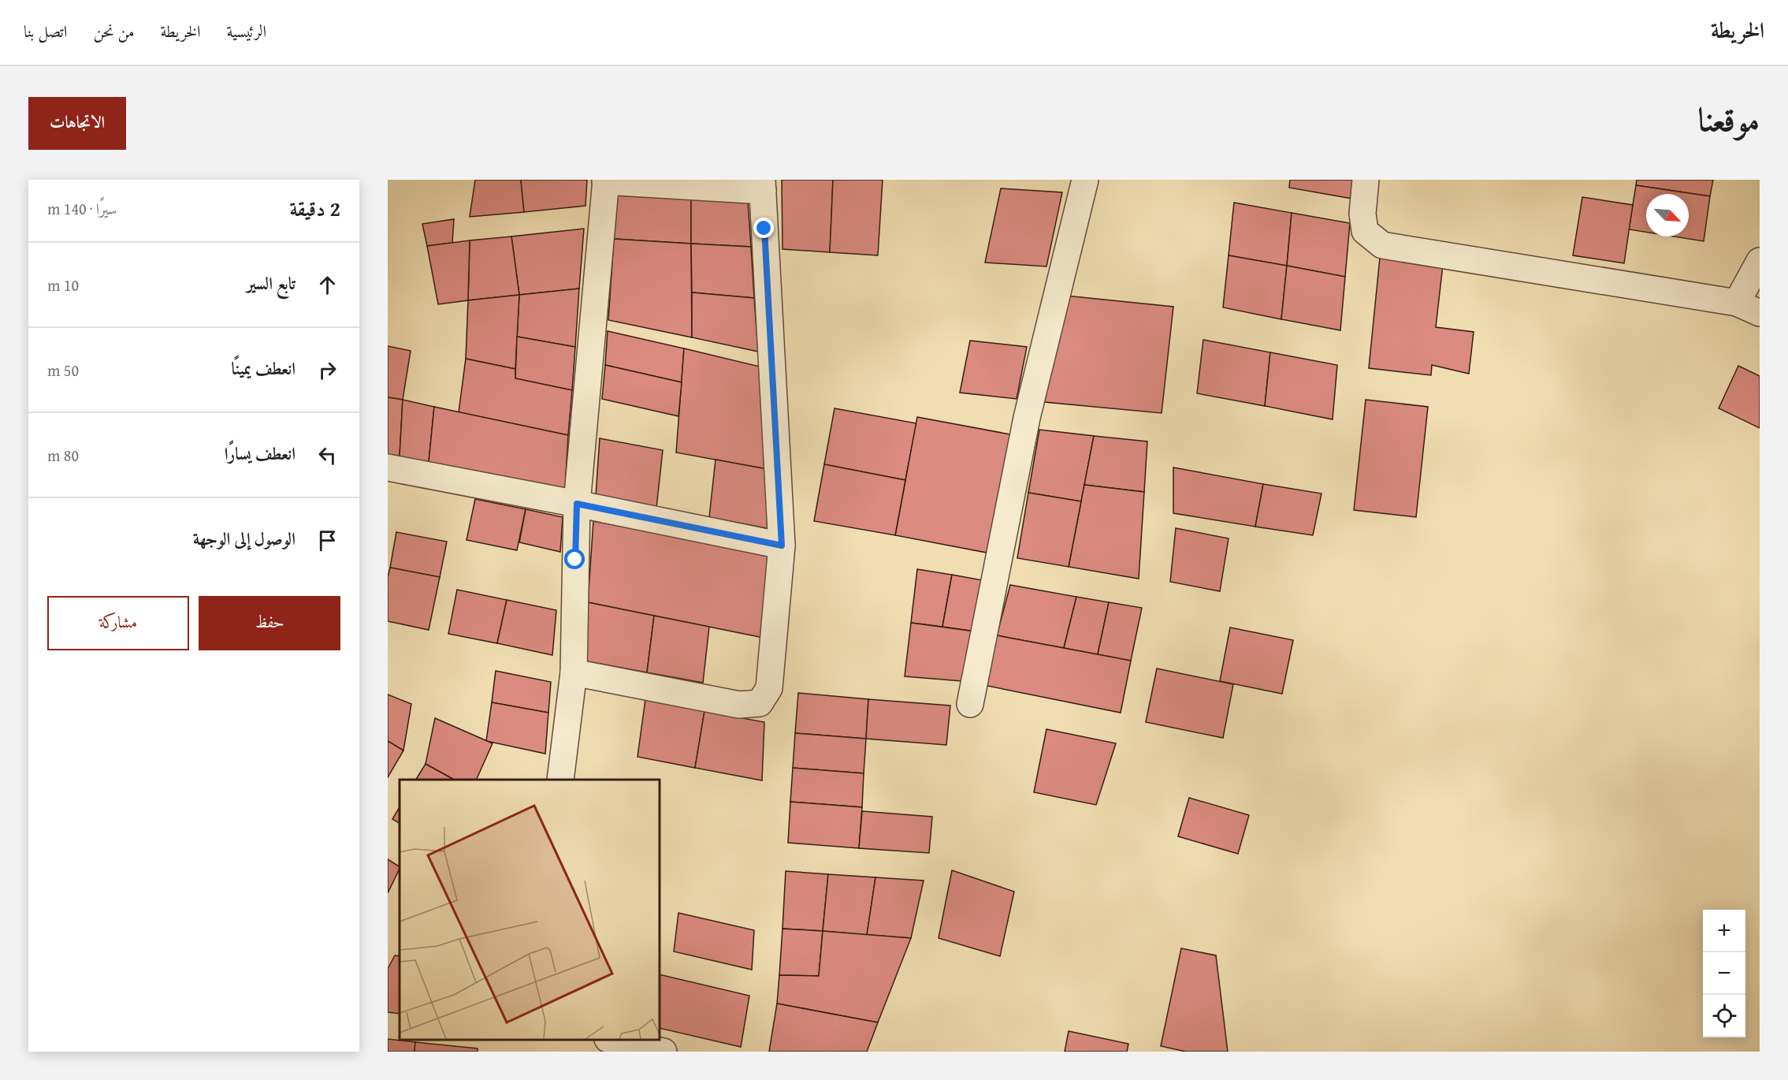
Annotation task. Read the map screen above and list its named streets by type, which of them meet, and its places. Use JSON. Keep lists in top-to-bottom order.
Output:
{
  "north": "bottom right",
  "page": {
    "header": "الخريطة",
    "nav": [
      "الرئيسية",
      "الخريطة",
      "من نحن",
      "اتصل بنا"
    ],
    "title": "موقعنا",
    "buttons": [
      "الاتجاهات",
      ["حفظ", "مشاركة"]
    ],
    "heading": ["2 دقيقة", "سيرًا · 140 m"],
    "list": [
      ["تابع السير", "10 m"],
      ["انعطف يمينًا", "50 m"],
      ["انعطف يسارًا", "80 m"],
      "الوصول إلى الوجهة"
    ],
    "map_buttons": ["+", "−"]
  }
}
